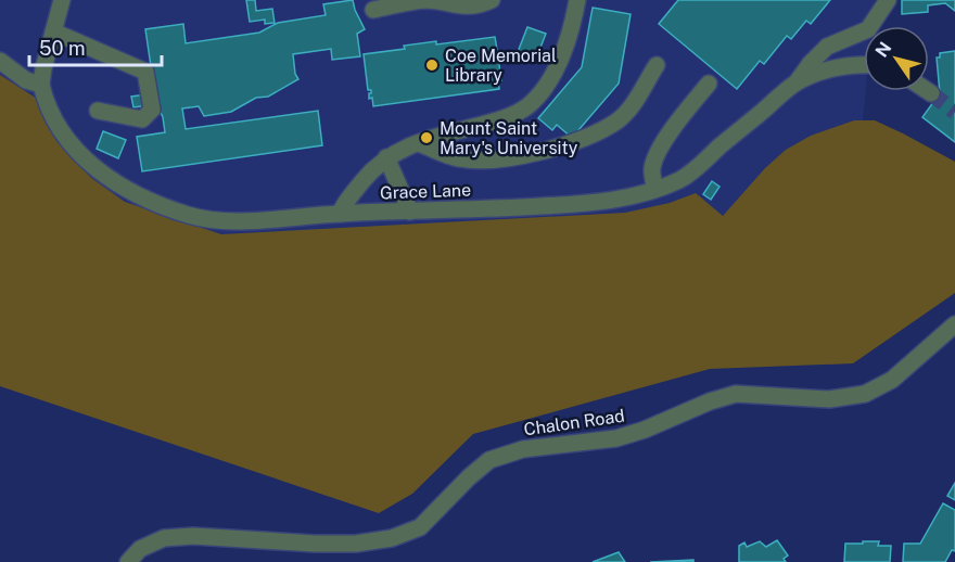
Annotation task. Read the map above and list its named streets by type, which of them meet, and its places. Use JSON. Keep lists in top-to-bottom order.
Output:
{
  "streets": {
    "street": ["Grace Lane", "Chalon Road"]
  },
  "places": ["Coe Memorial Library", "Mount Saint Mary's University"],
  "scale_bar": "50 m",
  "north": "top left"
}
